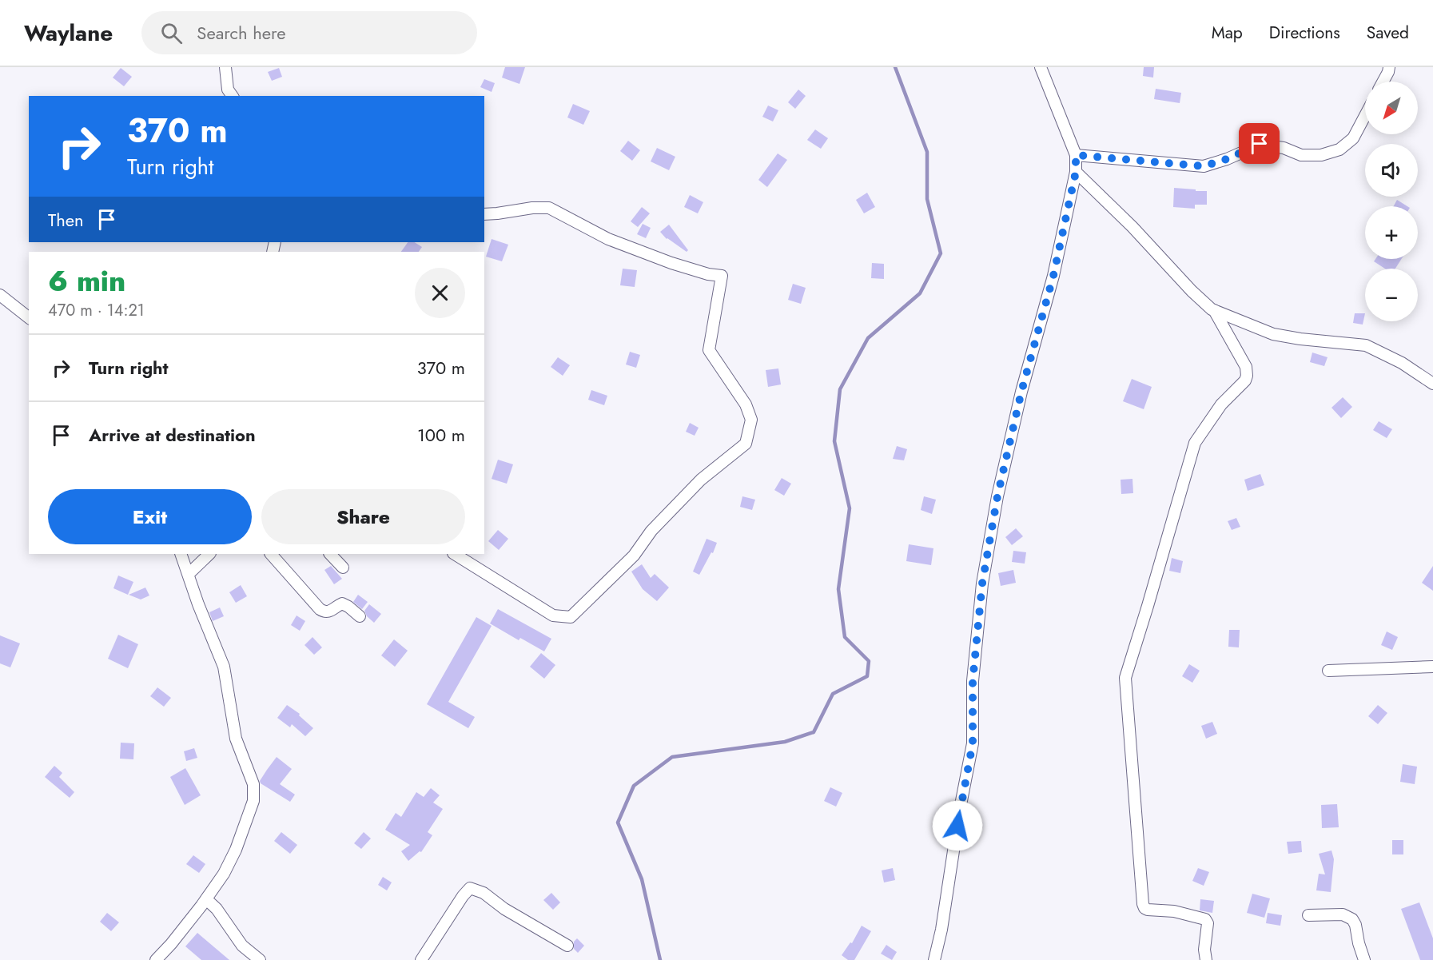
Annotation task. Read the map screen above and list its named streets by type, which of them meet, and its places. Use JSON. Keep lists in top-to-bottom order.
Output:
{
  "north": "bottom left",
  "page": {
    "header": "Waylane",
    "search": "Search here",
    "nav": ["Map", "Directions", "Saved"],
    "map_buttons": ["+", "−"],
    "turn": ["370 m", "Turn right"],
    "then": "Then",
    "heading": ["6 min", "470 m · 14:21"],
    "list": [
      {
        "name": "Turn right",
        "value": "370 m"
      },
      {
        "name": "Arrive at destination",
        "value": "100 m"
      }
    ],
    "buttons": ["Exit", "Share"]
  }
}
